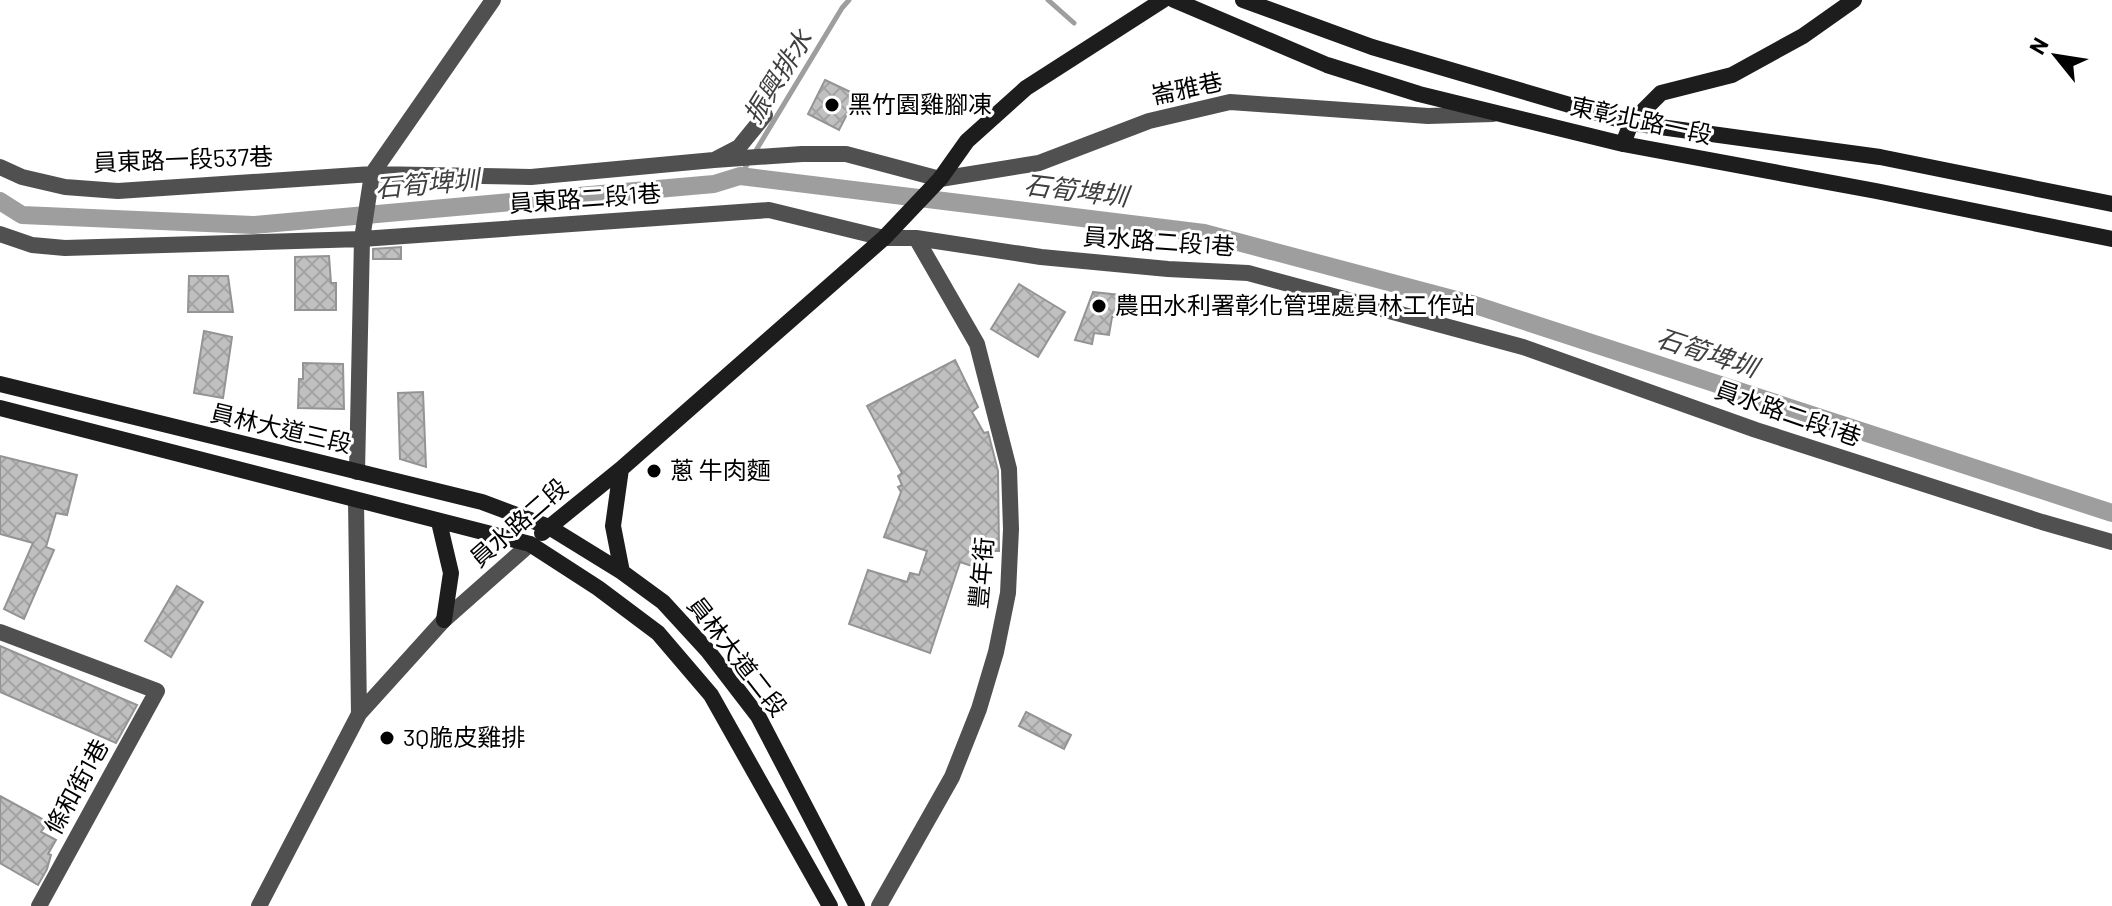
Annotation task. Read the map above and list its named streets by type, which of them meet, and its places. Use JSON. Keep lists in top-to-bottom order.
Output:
{
  "streets": {
    "street": [
      "崙雅巷",
      "東彰北路一段",
      "員東路一段537巷",
      "員東路二段1巷",
      "員水路二段1巷",
      "員林大道三段",
      "員水路二段",
      "豐年街",
      "員林大道二段",
      "條和街1巷"
    ]
  },
  "crossings": [
    ["崙雅巷", "東彰北路一段"],
    ["崙雅巷", "員東路一段537巷"],
    ["崙雅巷", "員水路二段"],
    ["員東路一段537巷", "員水路二段"],
    ["員東路二段1巷", "員水路二段1巷"],
    ["員東路二段1巷", "員水路二段"],
    ["員水路二段1巷", "員水路二段"],
    ["員水路二段1巷", "豐年街"],
    ["員林大道三段", "員水路二段"],
    ["員林大道三段", "員林大道二段"],
    ["員水路二段", "員林大道二段"]
  ],
  "water": ["振興排水", "石筍埤圳"],
  "places": [
    "黑竹園雞腳凍",
    "農田水利署彰化管理處員林工作站",
    "蔥 牛肉麵",
    "3Q脆皮雞排"
  ],
  "north": "top left"
}
